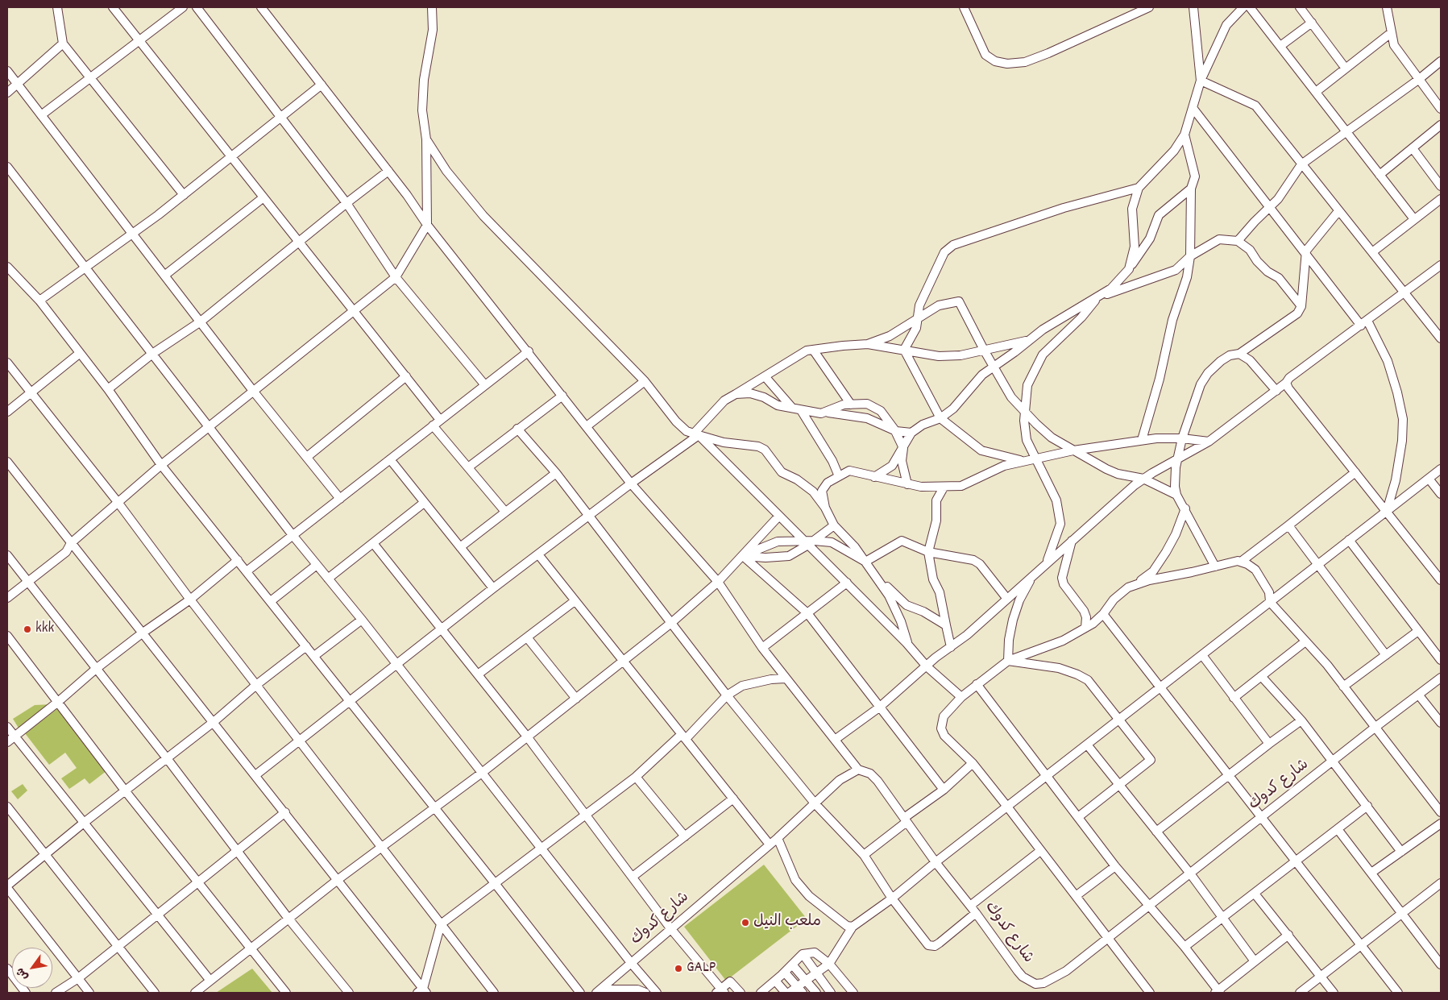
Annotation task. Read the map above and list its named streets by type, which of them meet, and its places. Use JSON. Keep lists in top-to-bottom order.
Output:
{
  "streets": {
    "street": ["شارع كدوك"]
  },
  "places": ["kkk", "ملعب النيل", "GALP"],
  "north": "bottom left"
}
